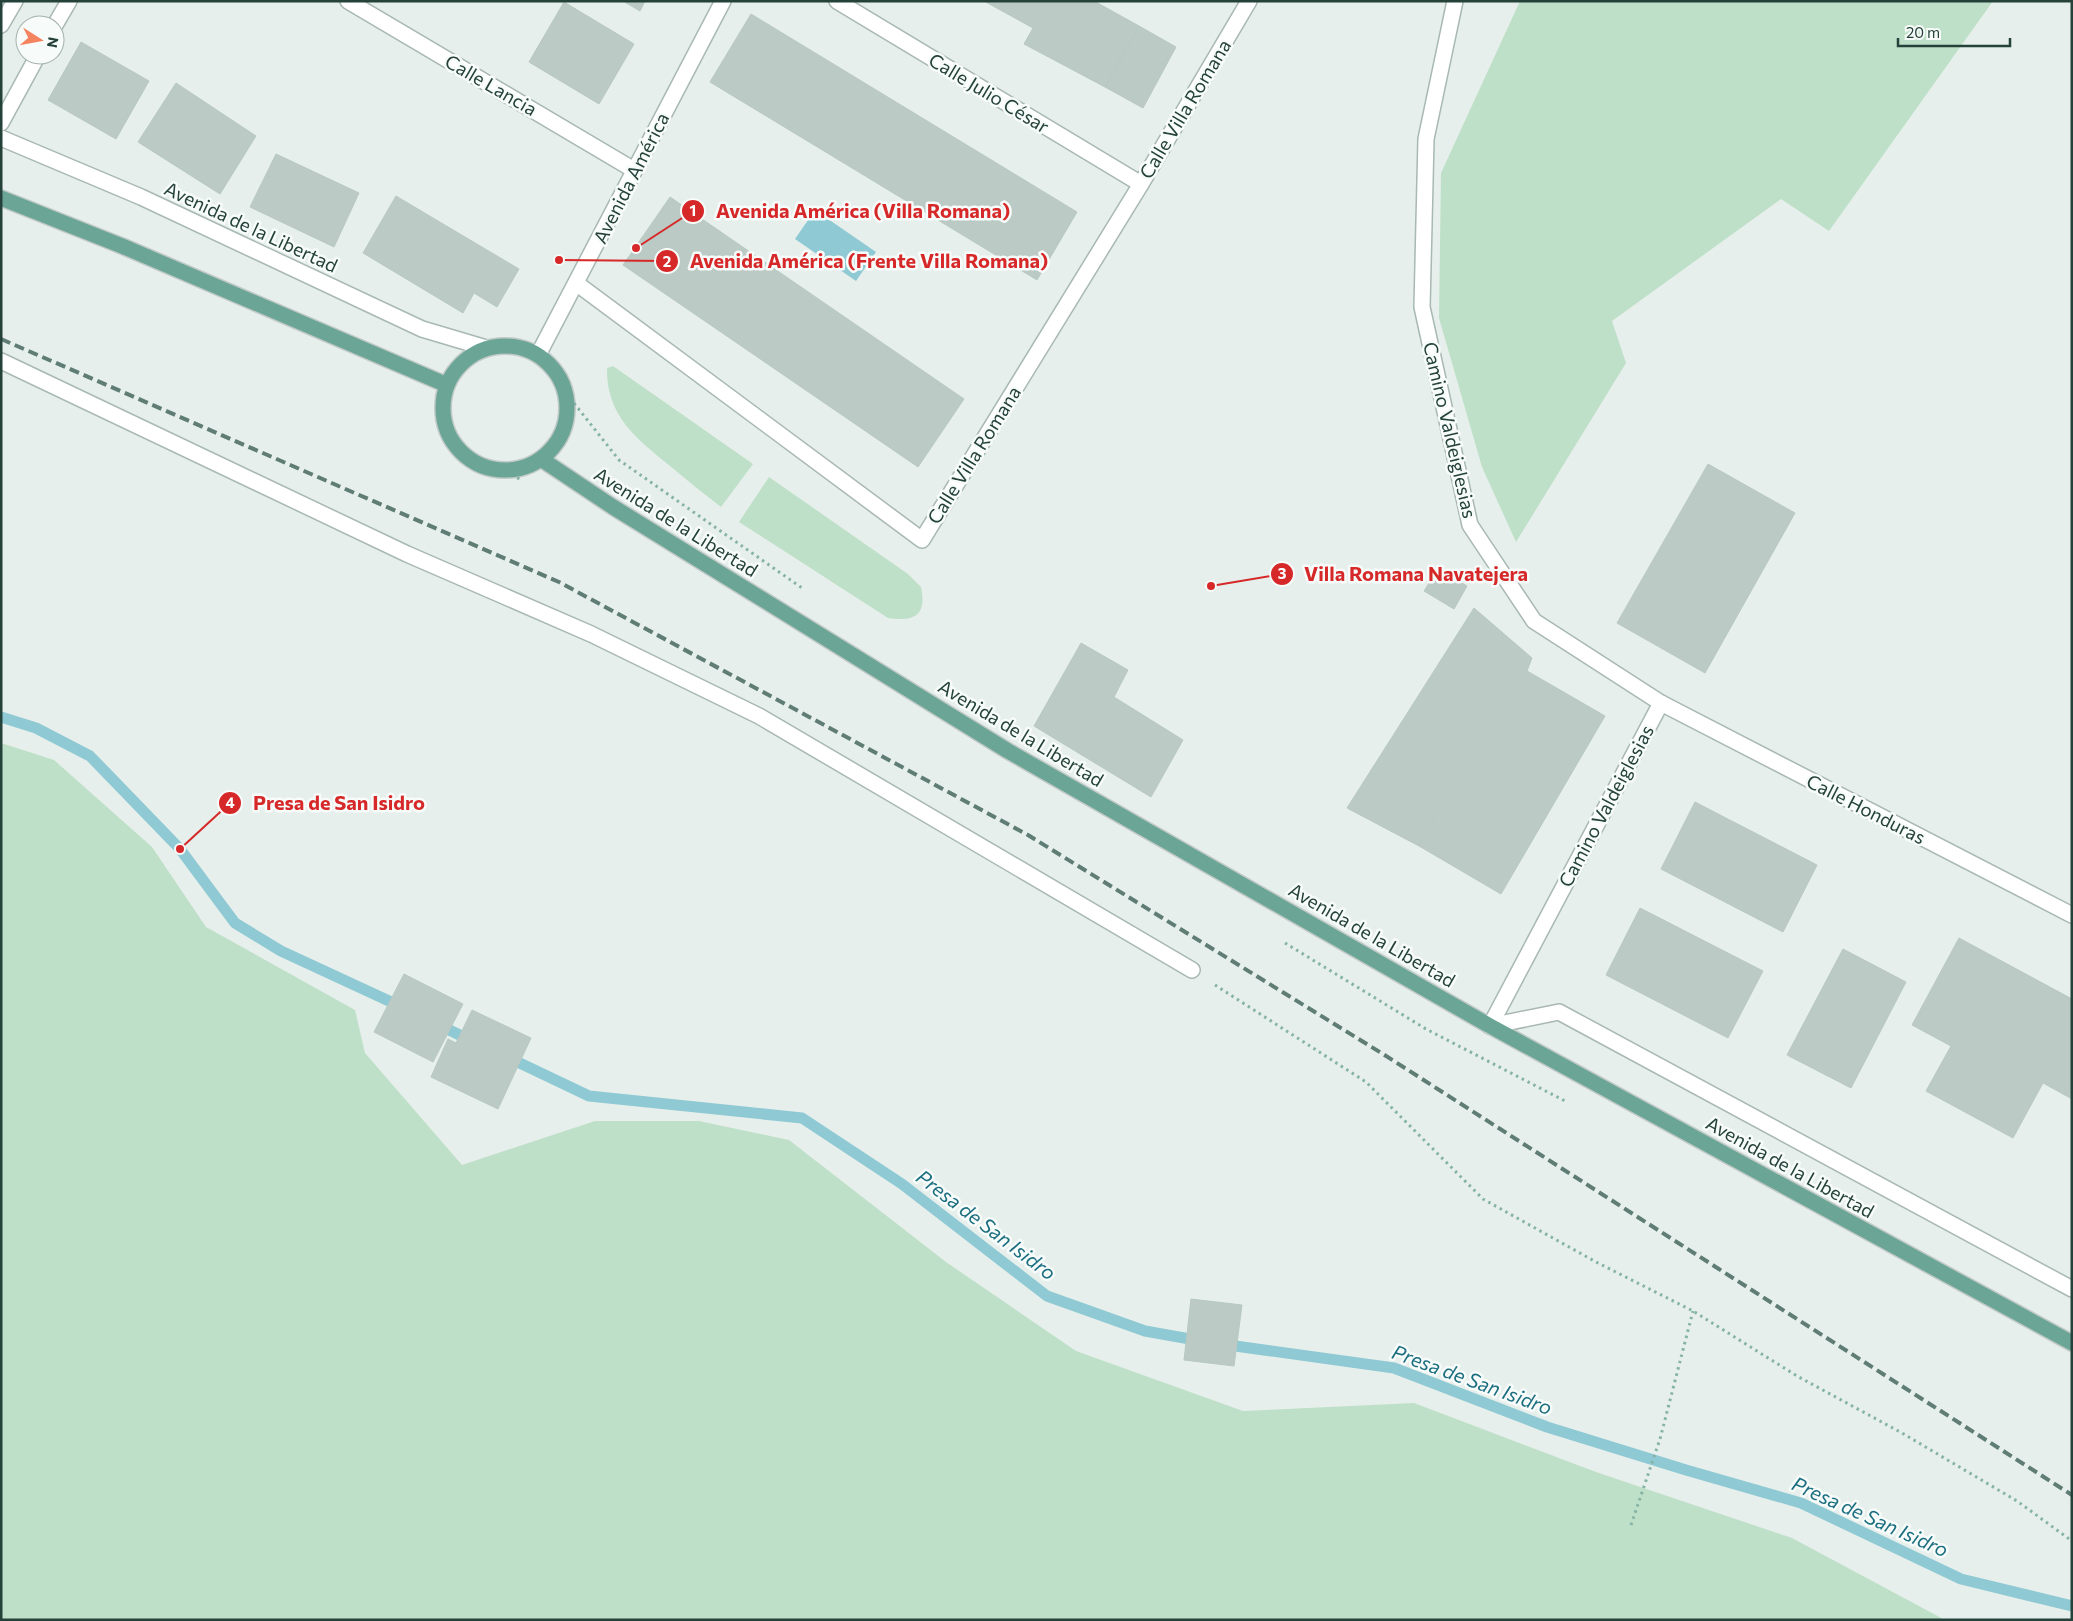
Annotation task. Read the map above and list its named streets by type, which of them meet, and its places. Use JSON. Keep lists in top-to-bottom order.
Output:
{
  "streets": {
    "main road": ["Avenida de la Libertad"],
    "street": [
      "Calle Lancia",
      "Calle Julio César",
      "Calle Villa Romana",
      "Avenida América",
      "Camino Valdeiglesias",
      "Calle Honduras"
    ]
  },
  "crossings": [
    ["Calle Lancia", "Avenida América"],
    ["Calle Julio César", "Calle Villa Romana"],
    ["Calle Villa Romana", "Avenida América"],
    ["Avenida América", "Avenida de la Libertad"],
    ["Avenida de la Libertad", "Camino Valdeiglesias"],
    ["Camino Valdeiglesias", "Calle Honduras"]
  ],
  "water": ["Presa de San Isidro"],
  "places": [
    "Avenida América (Villa Romana)",
    "Avenida América (Frente Villa Romana)",
    "Villa Romana Navatejera",
    "Presa de San Isidro"
  ],
  "scale_bar": "20 m",
  "north": "right"
}
